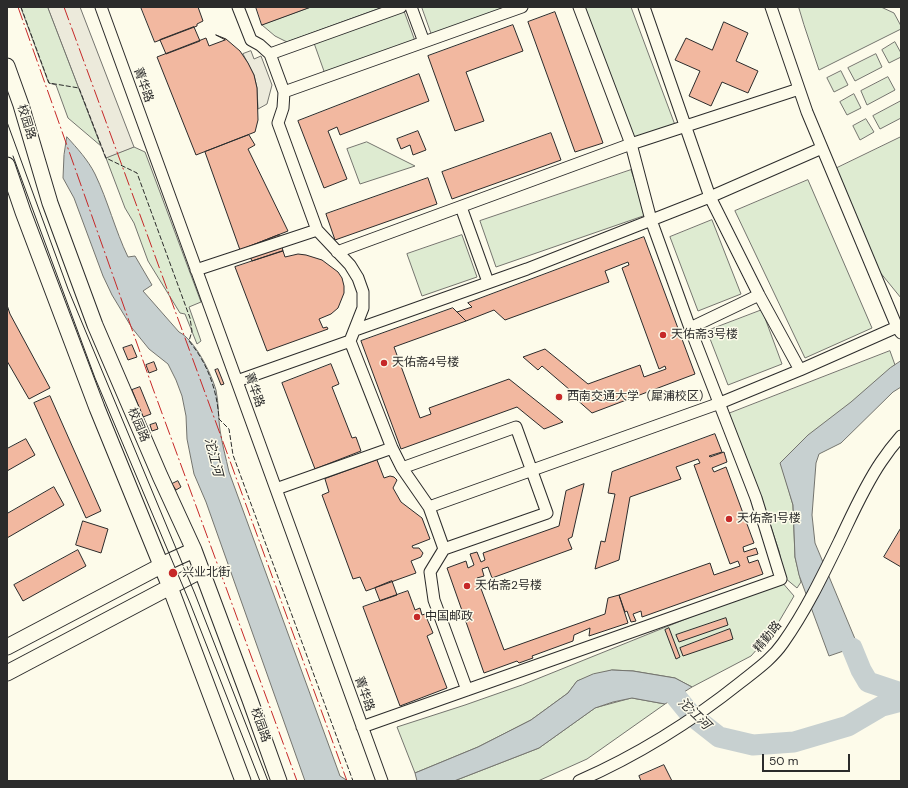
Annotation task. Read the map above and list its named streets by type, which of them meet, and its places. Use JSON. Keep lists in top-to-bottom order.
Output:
{
  "streets": {
    "street": ["菁华路", "校园路", "精勤路"]
  },
  "water": ["沱江河"],
  "places": [
    "天佑斋3号楼",
    "天佑斋4号楼",
    "西南交通大学（犀浦校区）",
    "天佑斋1号楼",
    "兴业北街",
    "天佑斋2号楼",
    "中国邮政"
  ],
  "scale_bar": "50 m"
}
